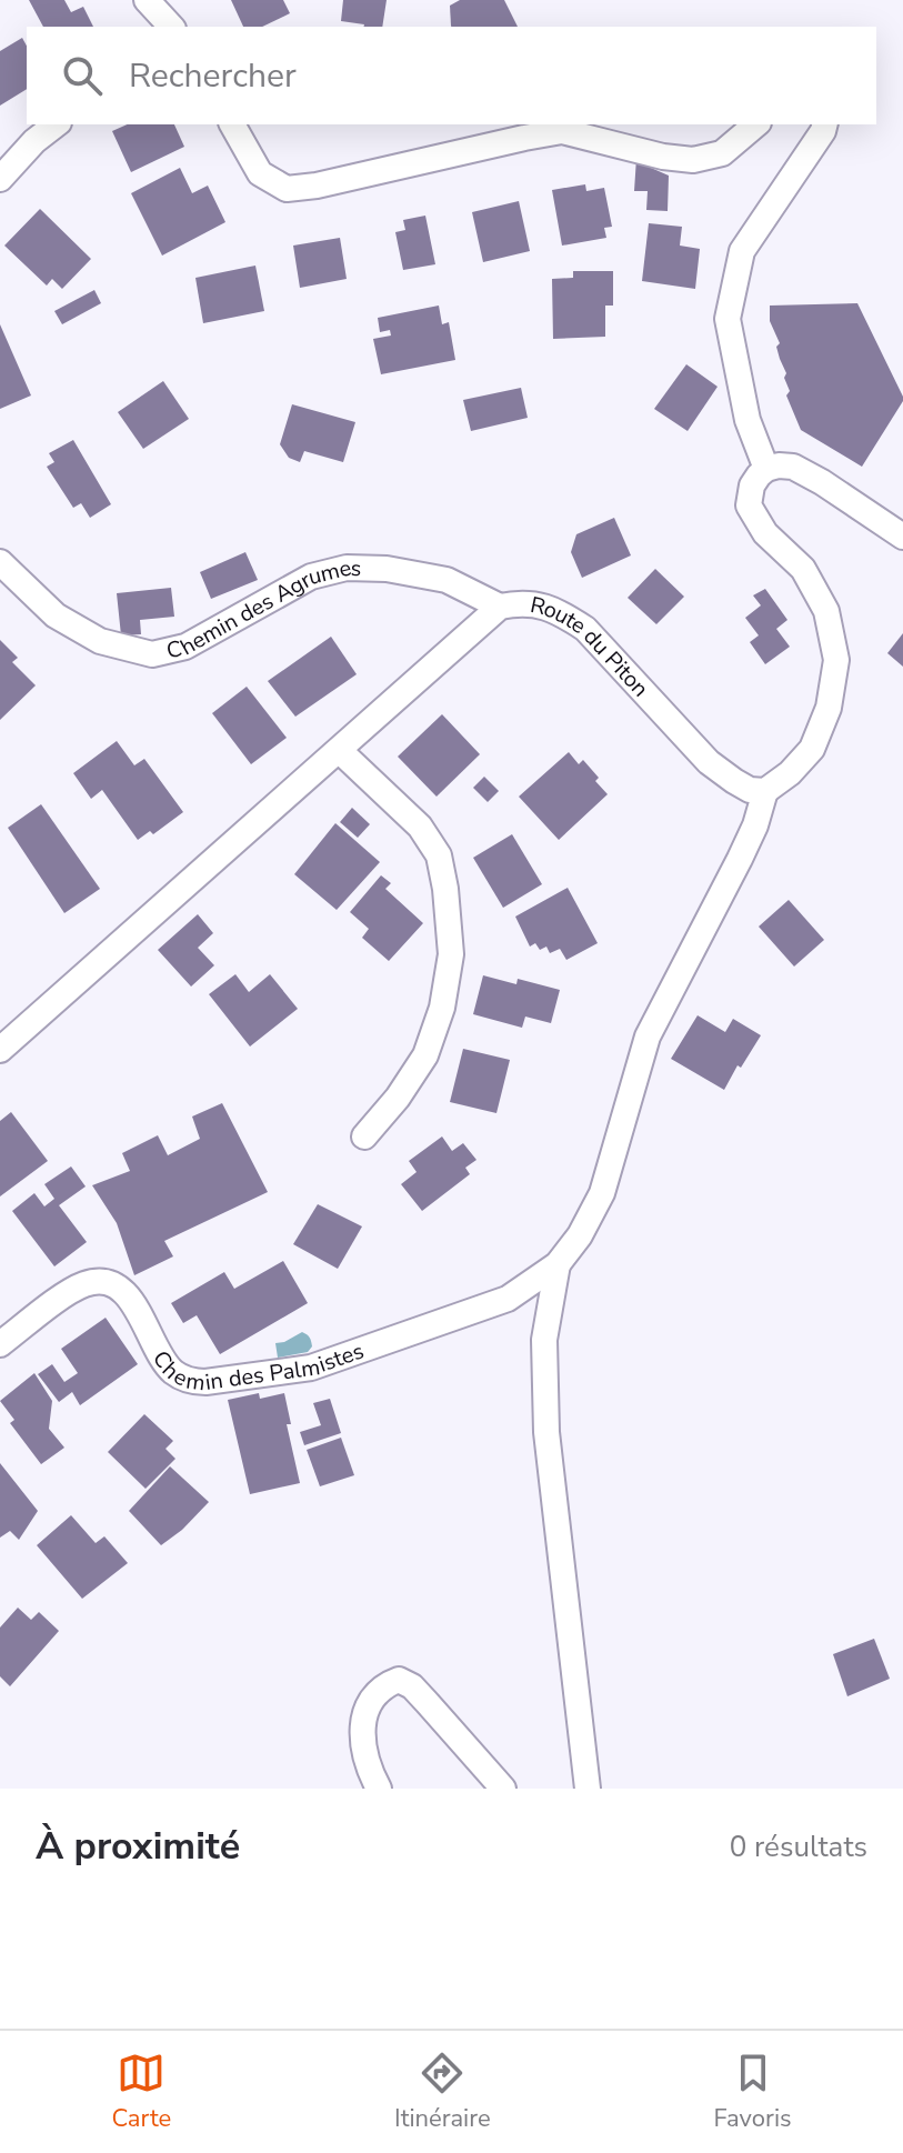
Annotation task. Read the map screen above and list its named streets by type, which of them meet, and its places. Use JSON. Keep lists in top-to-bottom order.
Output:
{
  "streets": {
    "street": ["Chemin des Agrumes", "Route du Piton", "Chemin des Palmistes"]
  },
  "crossings": [
    ["Chemin des Agrumes", "Route du Piton"],
    ["Route du Piton", "Chemin des Palmistes"]
  ],
  "page": {
    "search": "Rechercher",
    "heading": ["À proximité", "0 résultats"],
    "nav": ["Carte", "Itinéraire", "Favoris"]
  }
}
